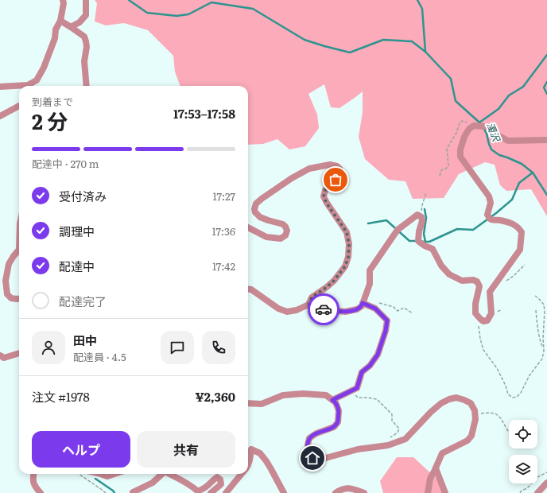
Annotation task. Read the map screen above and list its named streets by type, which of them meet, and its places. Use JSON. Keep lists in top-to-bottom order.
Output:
{
  "water": ["濁沢"],
  "page": {
    "heading": ["2 分", "到着まで", "17:53–17:58"],
    "panel": [
      "田中",
      "配達員 · 4.5",
      "注文 #1978",
      "¥2,360"
    ],
    "bar": "配達中 · 270 m",
    "list": [
      ["受付済み", "17:27"],
      ["調理中", "17:36"],
      ["配達中", "17:42"],
      "配達完了"
    ],
    "buttons": ["ヘルプ", "共有"]
  }
}
